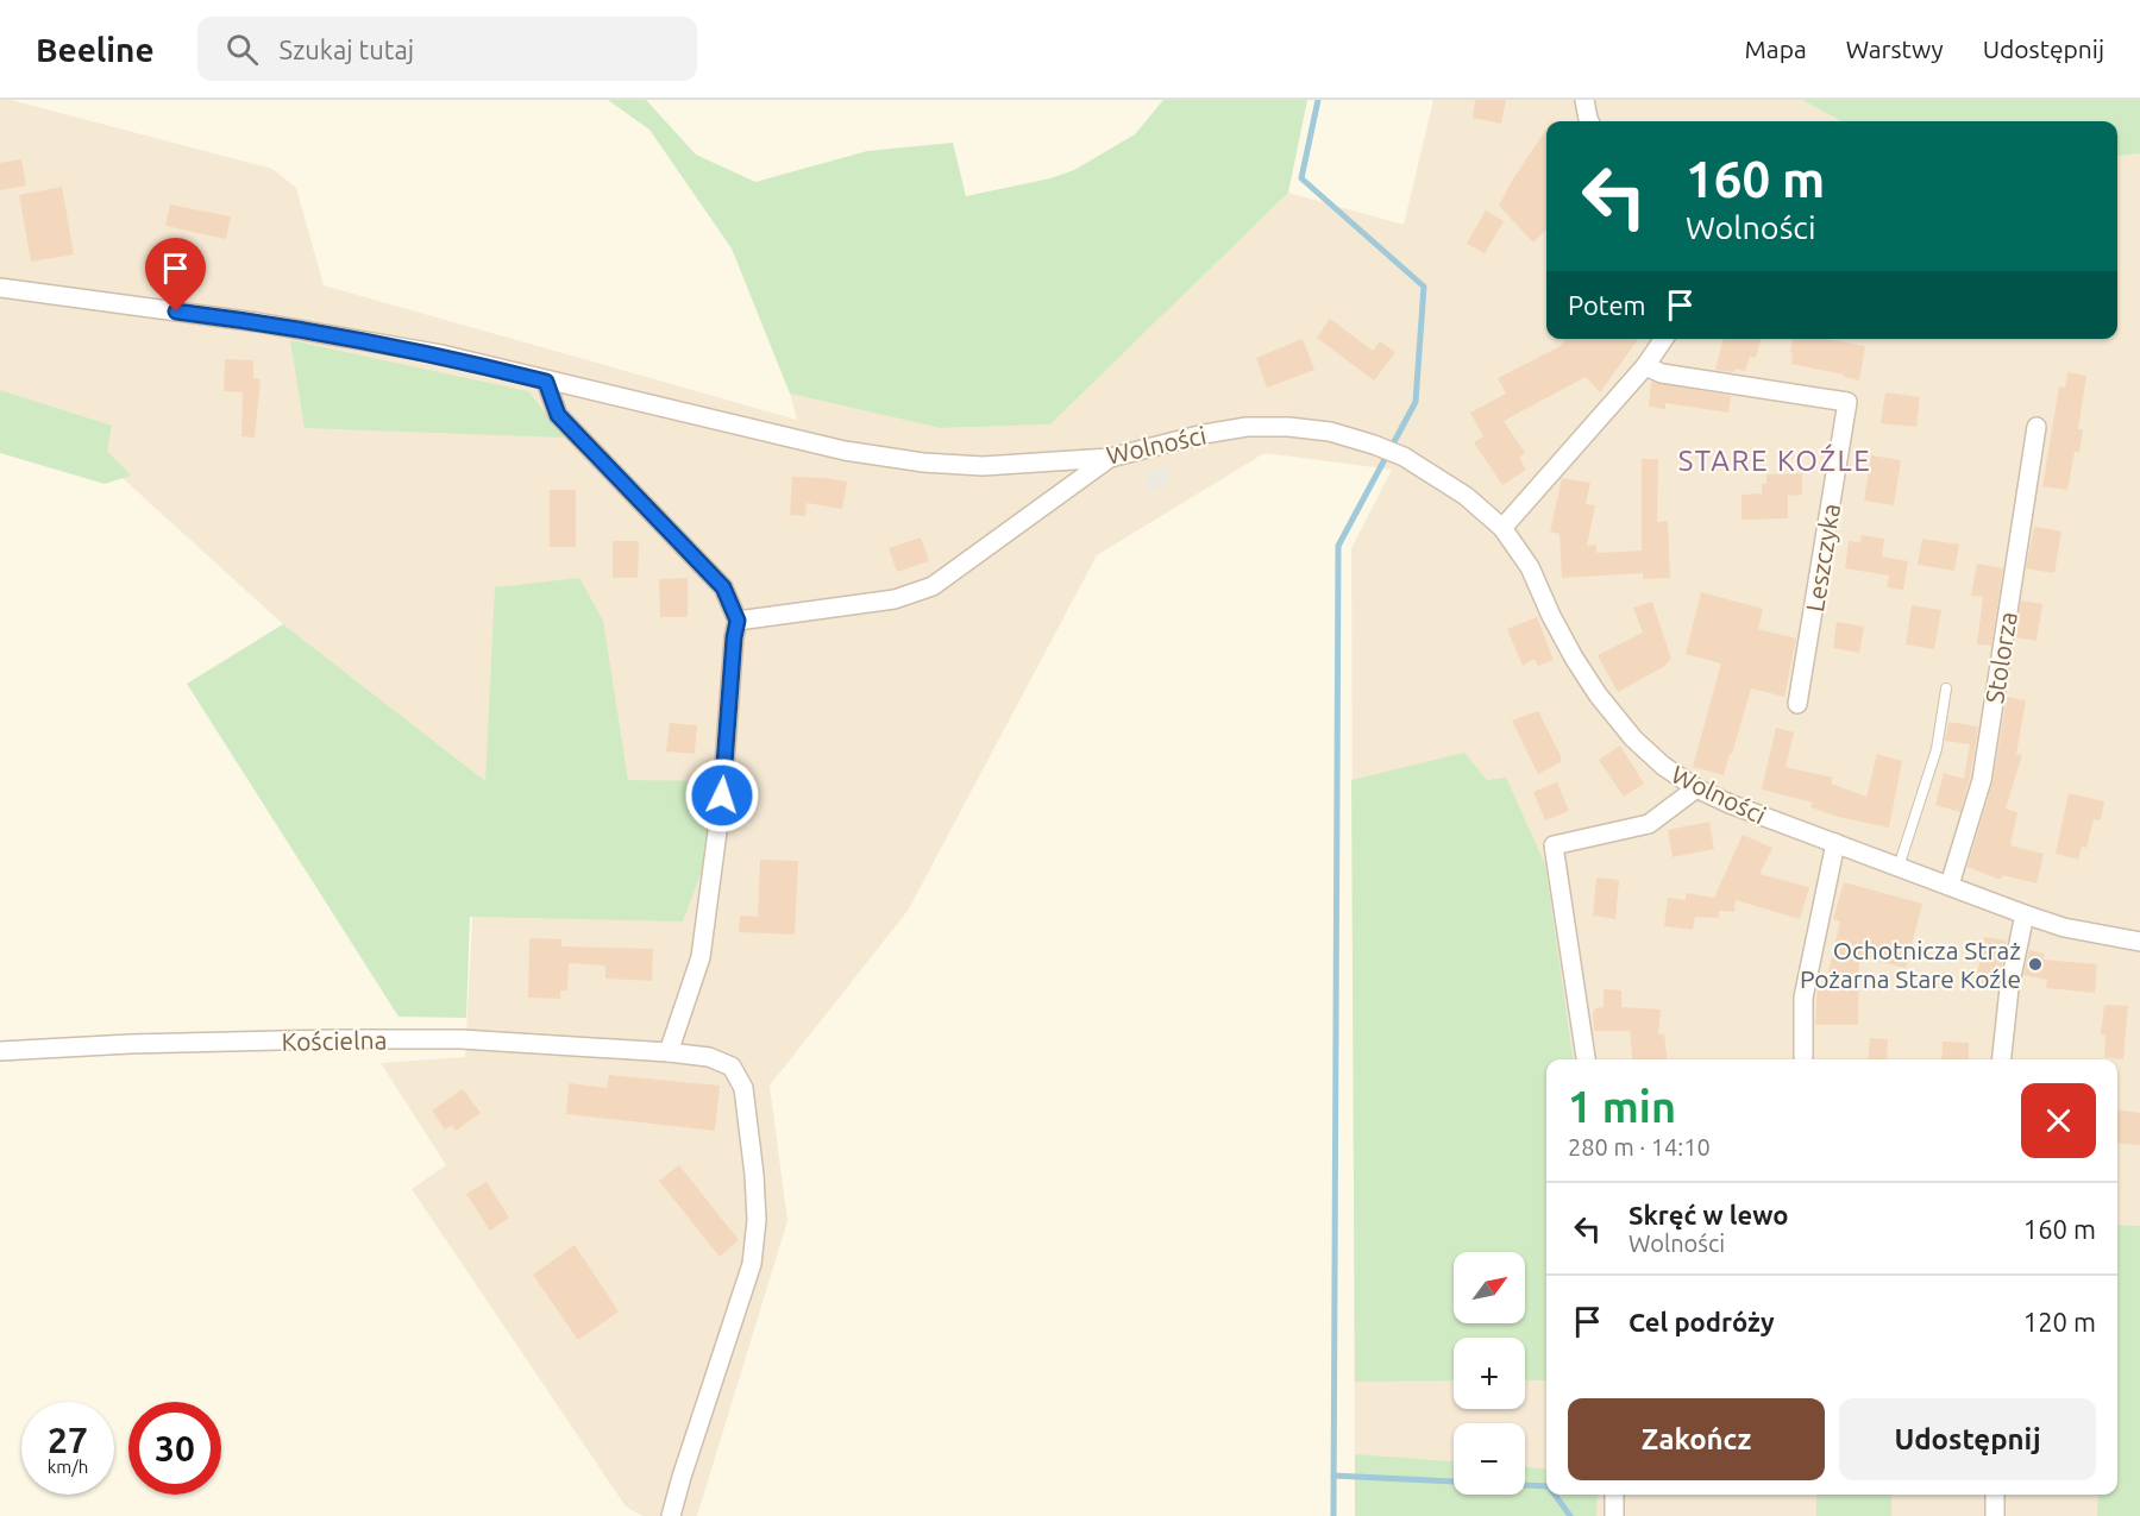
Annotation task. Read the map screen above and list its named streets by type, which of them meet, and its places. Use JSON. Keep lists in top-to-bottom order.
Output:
{
  "streets": {
    "street": [
      "Wolności",
      "Leszczyka",
      "Stolorza",
      "Kościelna"
    ]
  },
  "crossings": [
    ["Wolności", "Stolorza"]
  ],
  "districts": ["STARE KOŹLE"],
  "places": ["Ochotnicza Straż Pożarna Stare Koźle"],
  "north": "top right",
  "page": {
    "header": "Beeline",
    "search": "Szukaj tutaj",
    "nav": ["Mapa", "Warstwy", "Udostępnij"],
    "turn": ["160 m", "Wolności"],
    "then": "Potem",
    "heading": ["1 min", "280 m · 14:10"],
    "list": [
      {
        "name": "Skręć w lewo",
        "note": "Wolności",
        "value": "160 m"
      },
      {
        "name": "Cel podróży",
        "value": "120 m"
      }
    ],
    "map_buttons": ["+", "−"],
    "buttons": ["Zakończ", "Udostępnij"],
    "speed": "27 km/h",
    "limit": "30"
  }
}
